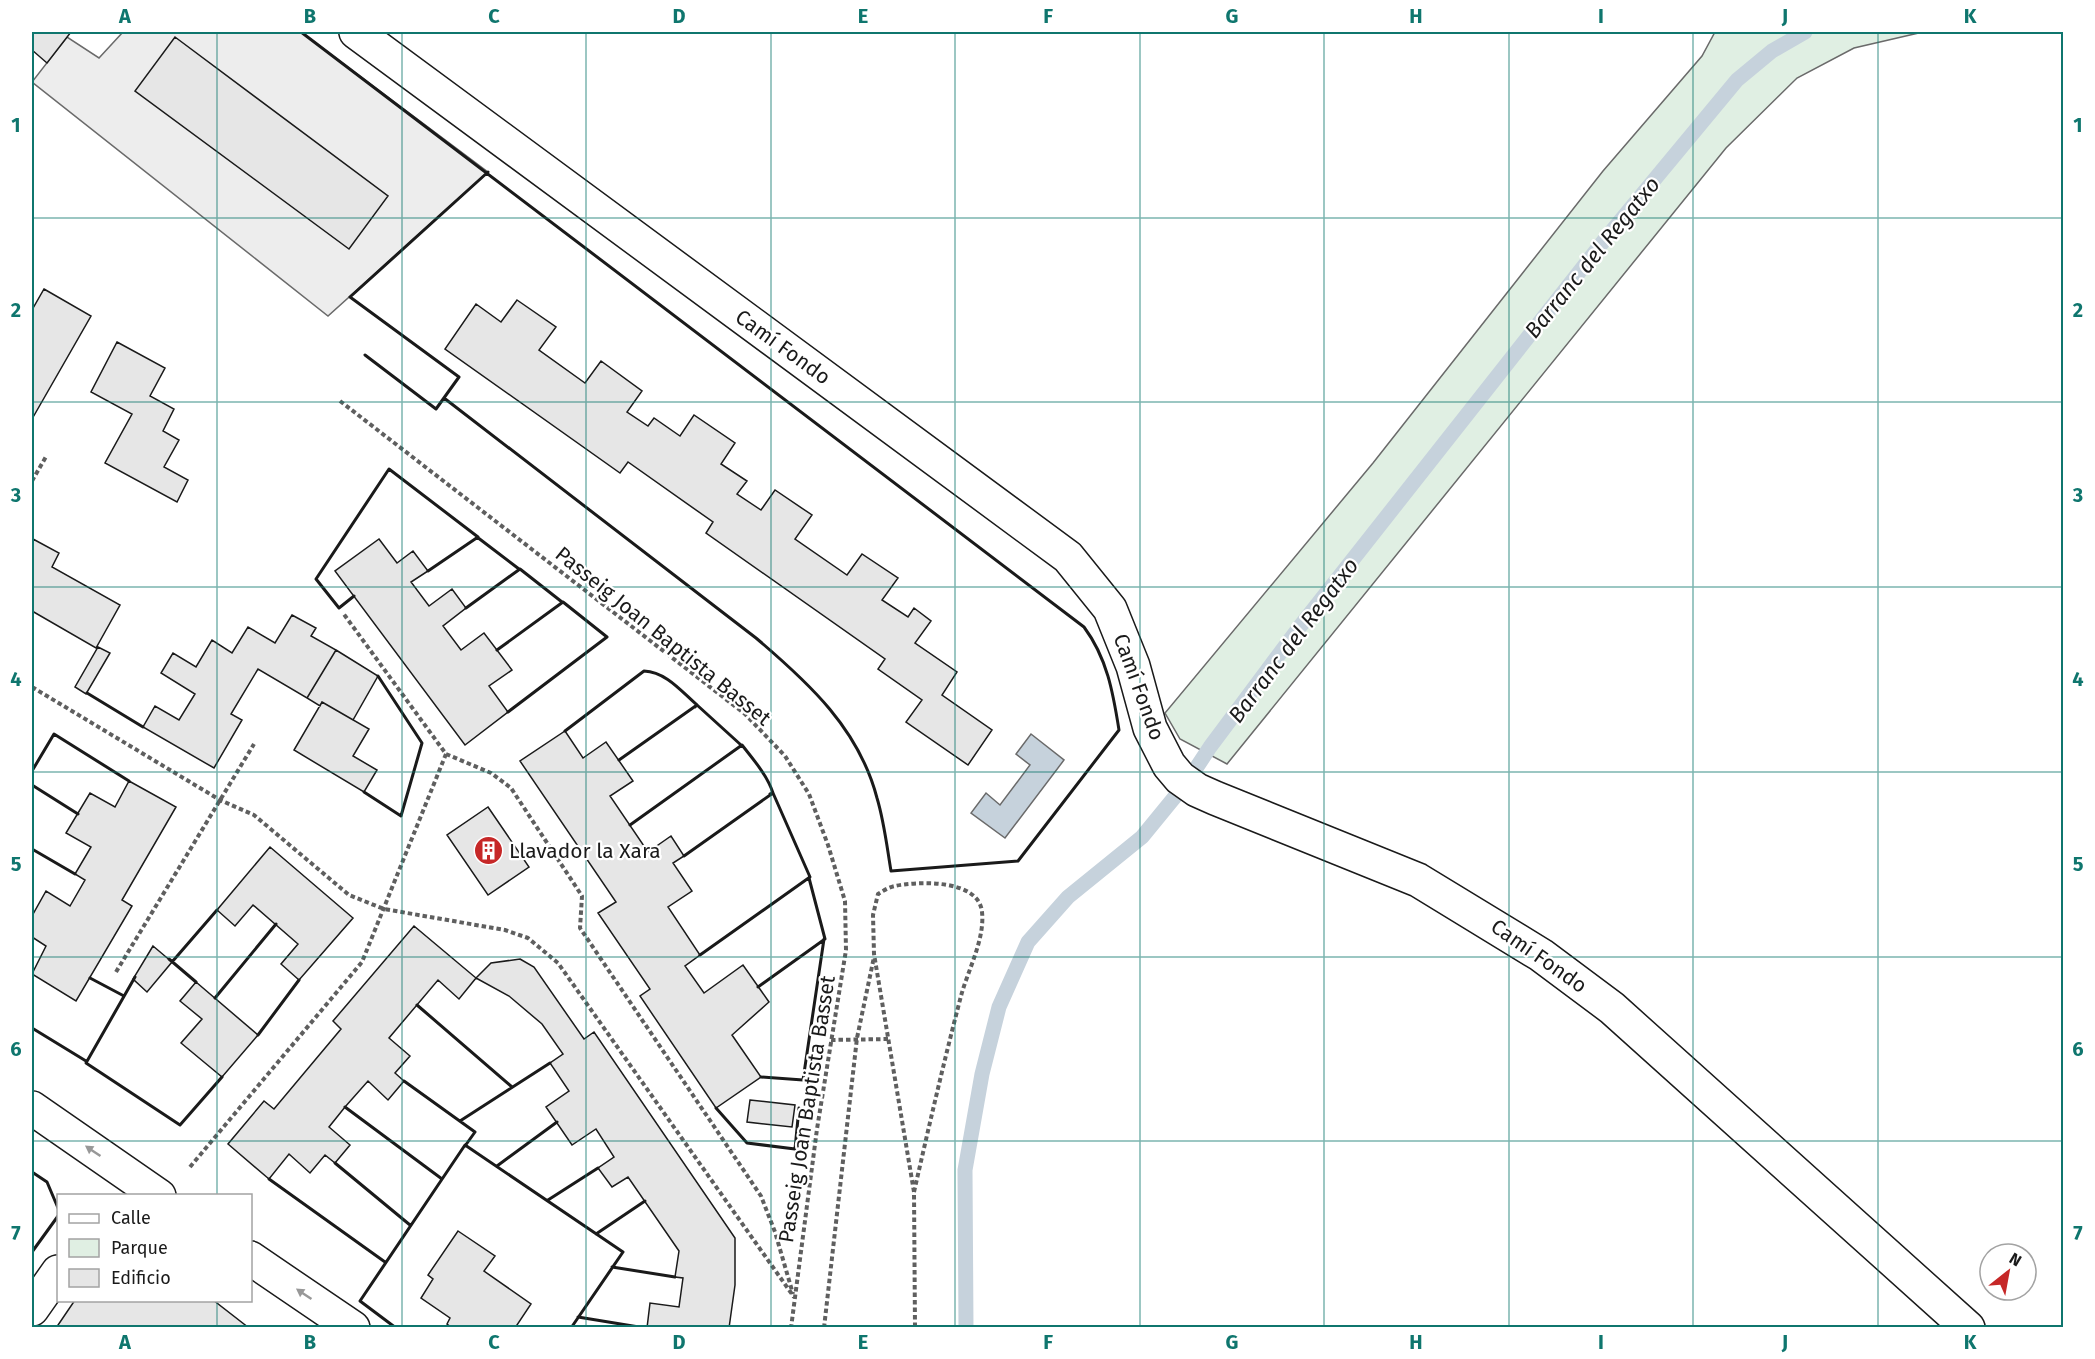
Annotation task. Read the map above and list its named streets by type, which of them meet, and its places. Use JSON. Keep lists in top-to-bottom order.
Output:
{
  "streets": {
    "street": ["Camí Fondo"],
    "path": ["Passeig Joan Baptista Basset"]
  },
  "water": ["Barranc del Regatxo"],
  "places": {
    "building": ["Llavador la Xara"]
  },
  "legend": ["Calle", "Parque", "Edificio"],
  "north": "top right",
  "grid": {
    "columns": [
      "A",
      "B",
      "C",
      "D",
      "E",
      "F",
      "G",
      "H",
      "I",
      "J",
      "K"
    ],
    "rows": [
      "1",
      "2",
      "3",
      "4",
      "5",
      "6",
      "7"
    ]
  }
}
